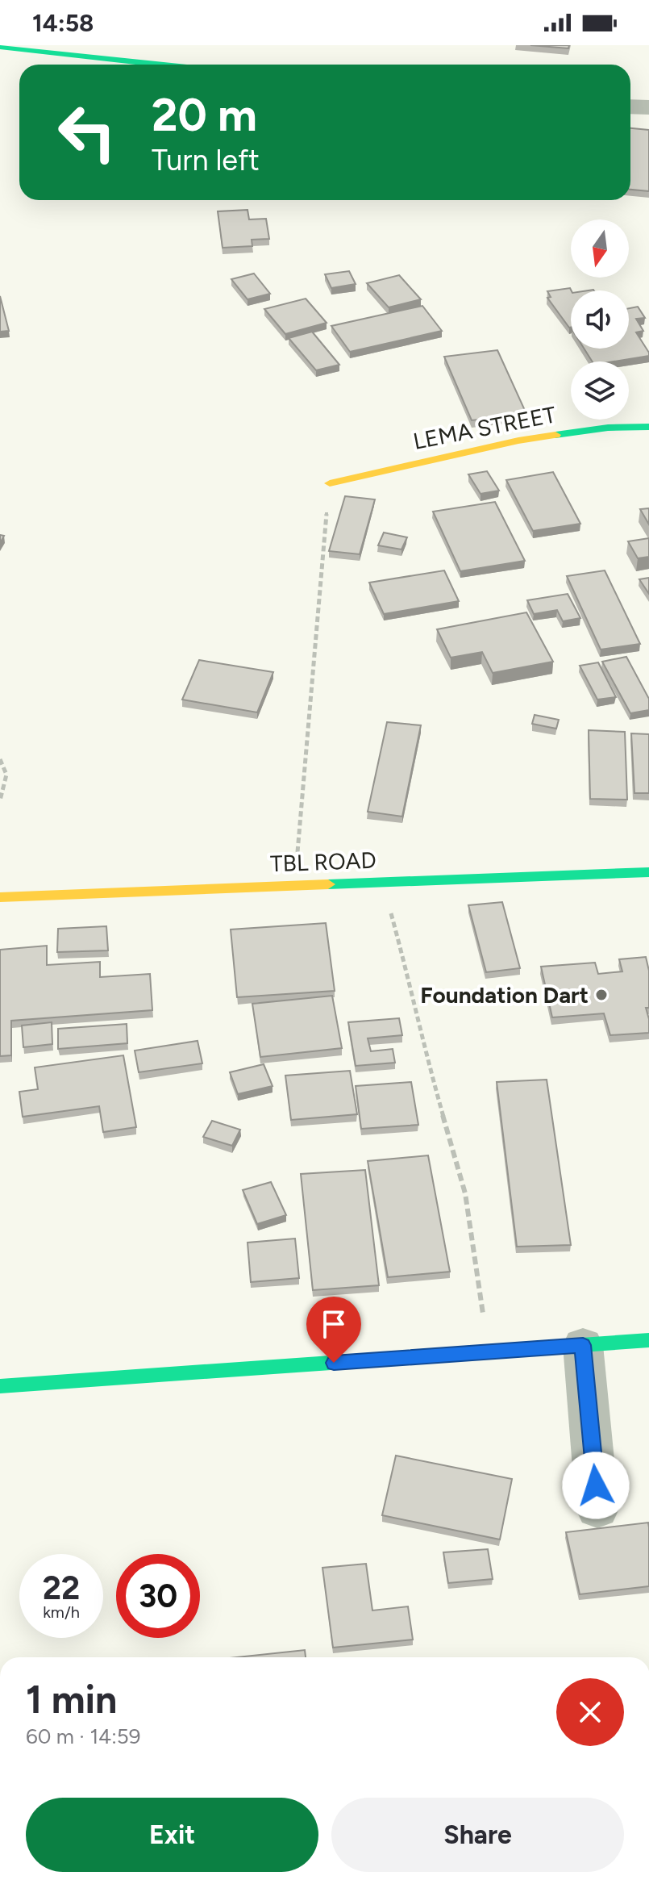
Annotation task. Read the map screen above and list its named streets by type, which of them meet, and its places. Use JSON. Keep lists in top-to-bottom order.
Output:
{
  "streets": {
    "street": ["LEMA STREET", "TBL ROAD"]
  },
  "places": ["Foundation Dart"],
  "north": "bottom",
  "page": {
    "status": "14:58",
    "turn": ["20 m", "Turn left"],
    "speed": "22 km/h",
    "limit": "30",
    "heading": ["1 min", "60 m · 14:59"],
    "buttons": ["Exit", "Share"]
  }
}
